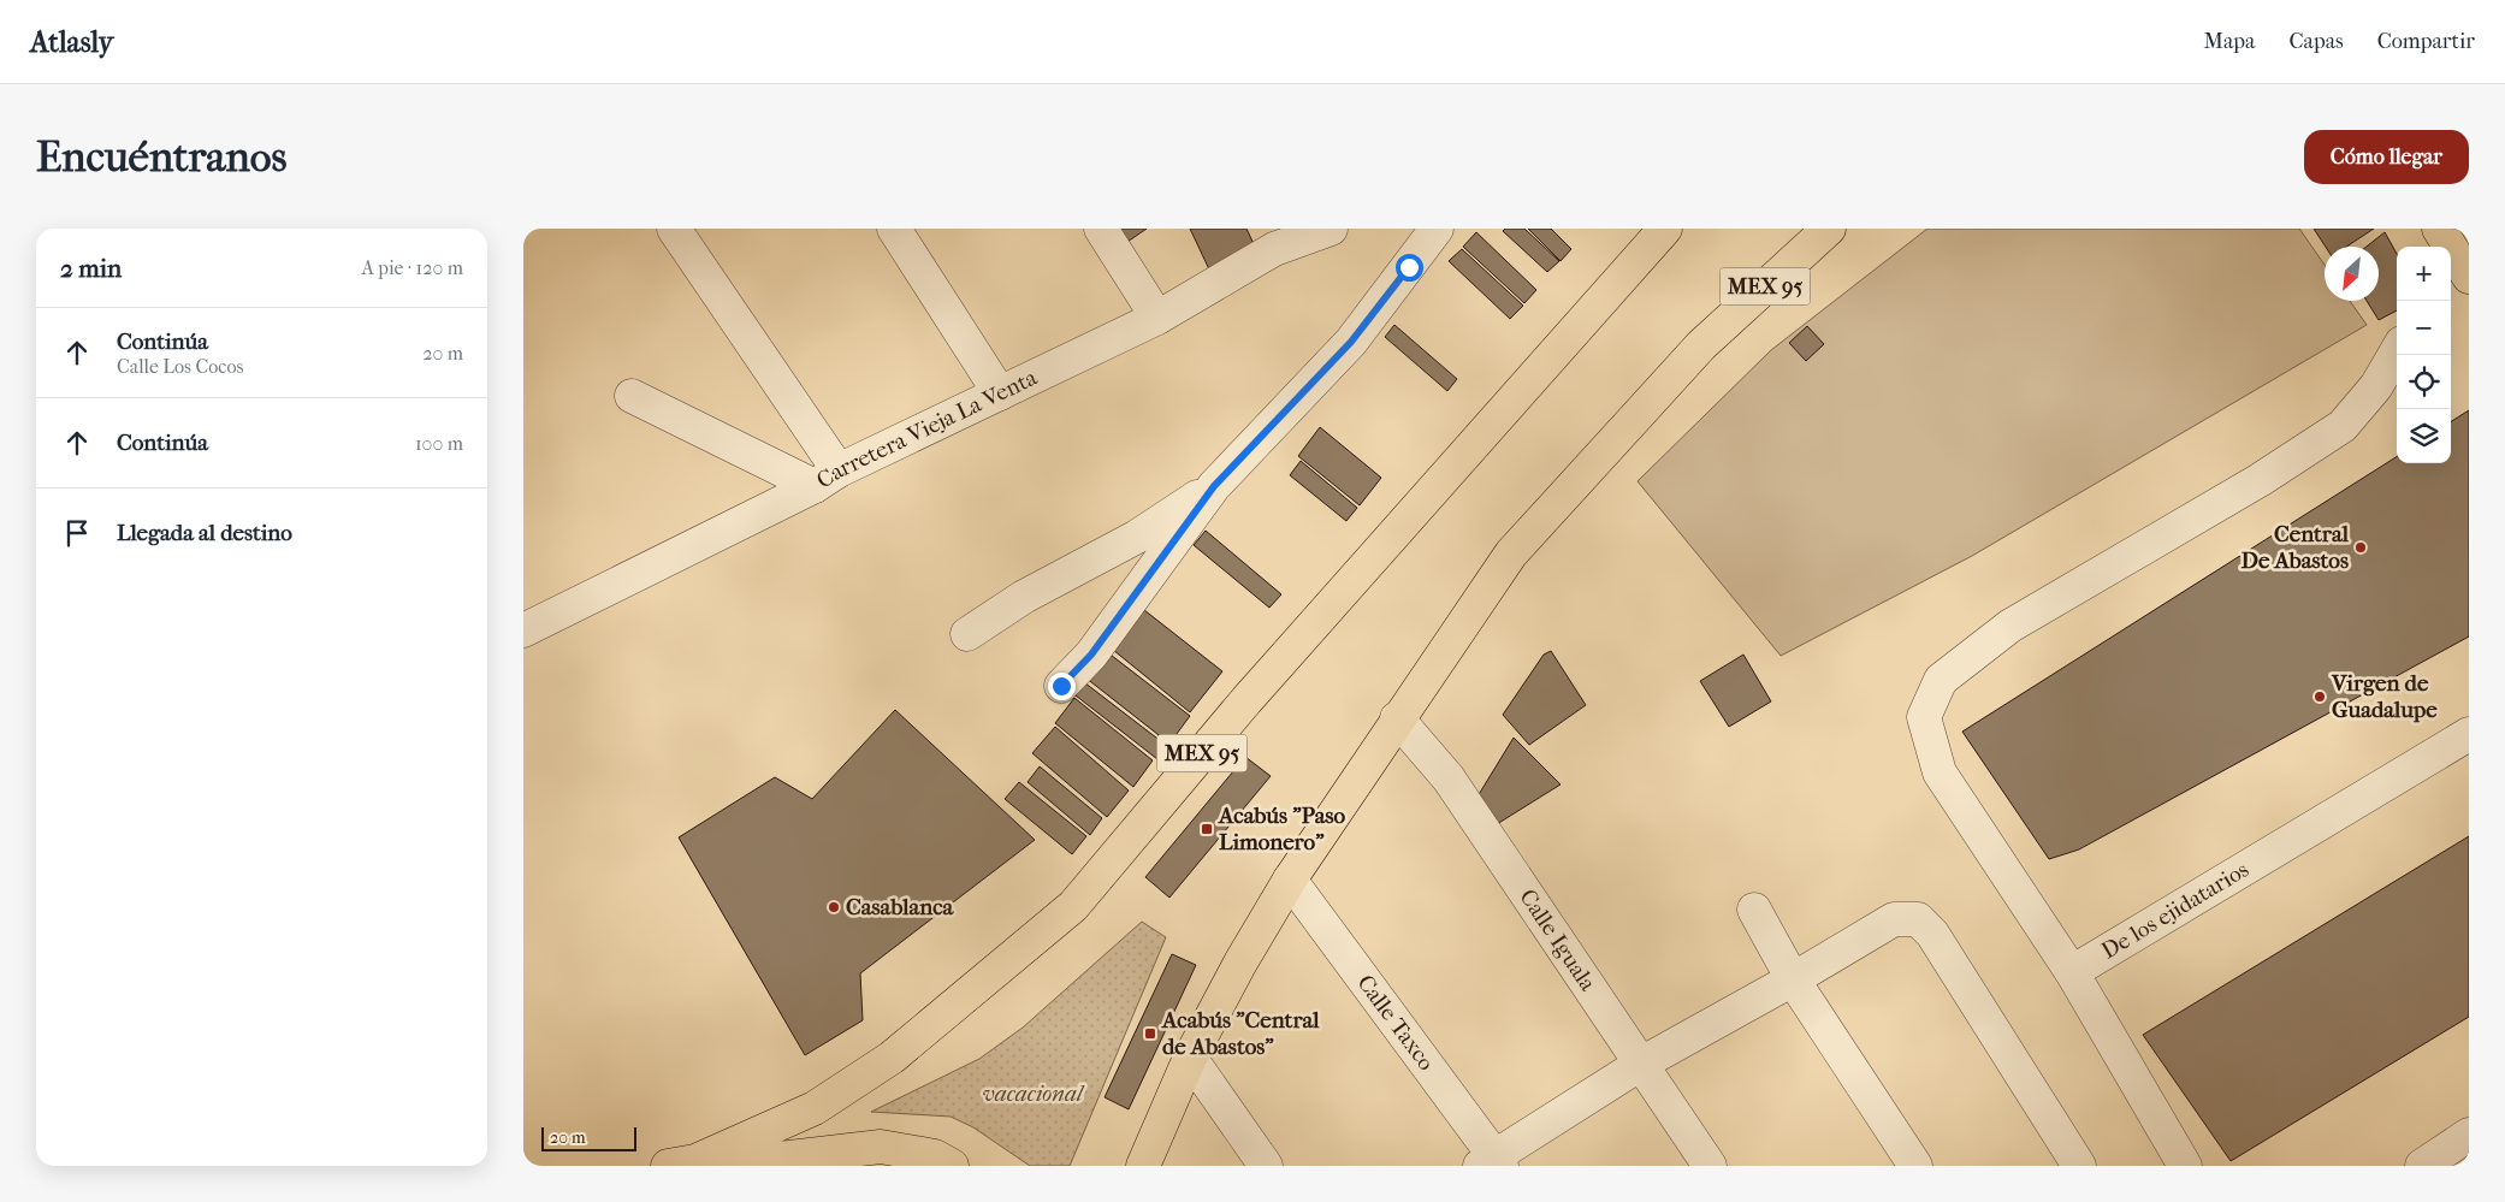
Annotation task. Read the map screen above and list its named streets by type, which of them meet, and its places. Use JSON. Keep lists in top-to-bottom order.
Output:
{
  "streets": {
    "main road": ["MEX 95"],
    "street": [
      "Carretera Vieja La Venta",
      "De los ejidatarios",
      "Calle Iguala",
      "Calle Taxco"
    ]
  },
  "crossings": [
    ["MEX 95", "Calle Iguala"],
    ["MEX 95", "Calle Taxco"]
  ],
  "parks": ["vacacional"],
  "places": {
    "other": ["Central De Abastos", "Virgen de Guadalupe", "Casablanca"],
    "transit": ["Acabús \"Paso Limonero\"", "Acabús \"Central de Abastos\""]
  },
  "scale_bar": "20 m",
  "north": "bottom left",
  "page": {
    "header": "Atlasly",
    "nav": ["Mapa", "Capas", "Compartir"],
    "buttons": "Cómo llegar",
    "title": "Encuéntranos",
    "heading": ["2 min", "A pie · 120 m"],
    "map_buttons": ["+", "−"],
    "list": [
      ["Continúa", "Calle Los Cocos", "20 m"],
      ["Continúa", "100 m"],
      "Llegada al destino"
    ],
    "scale": "20 m"
  }
}
